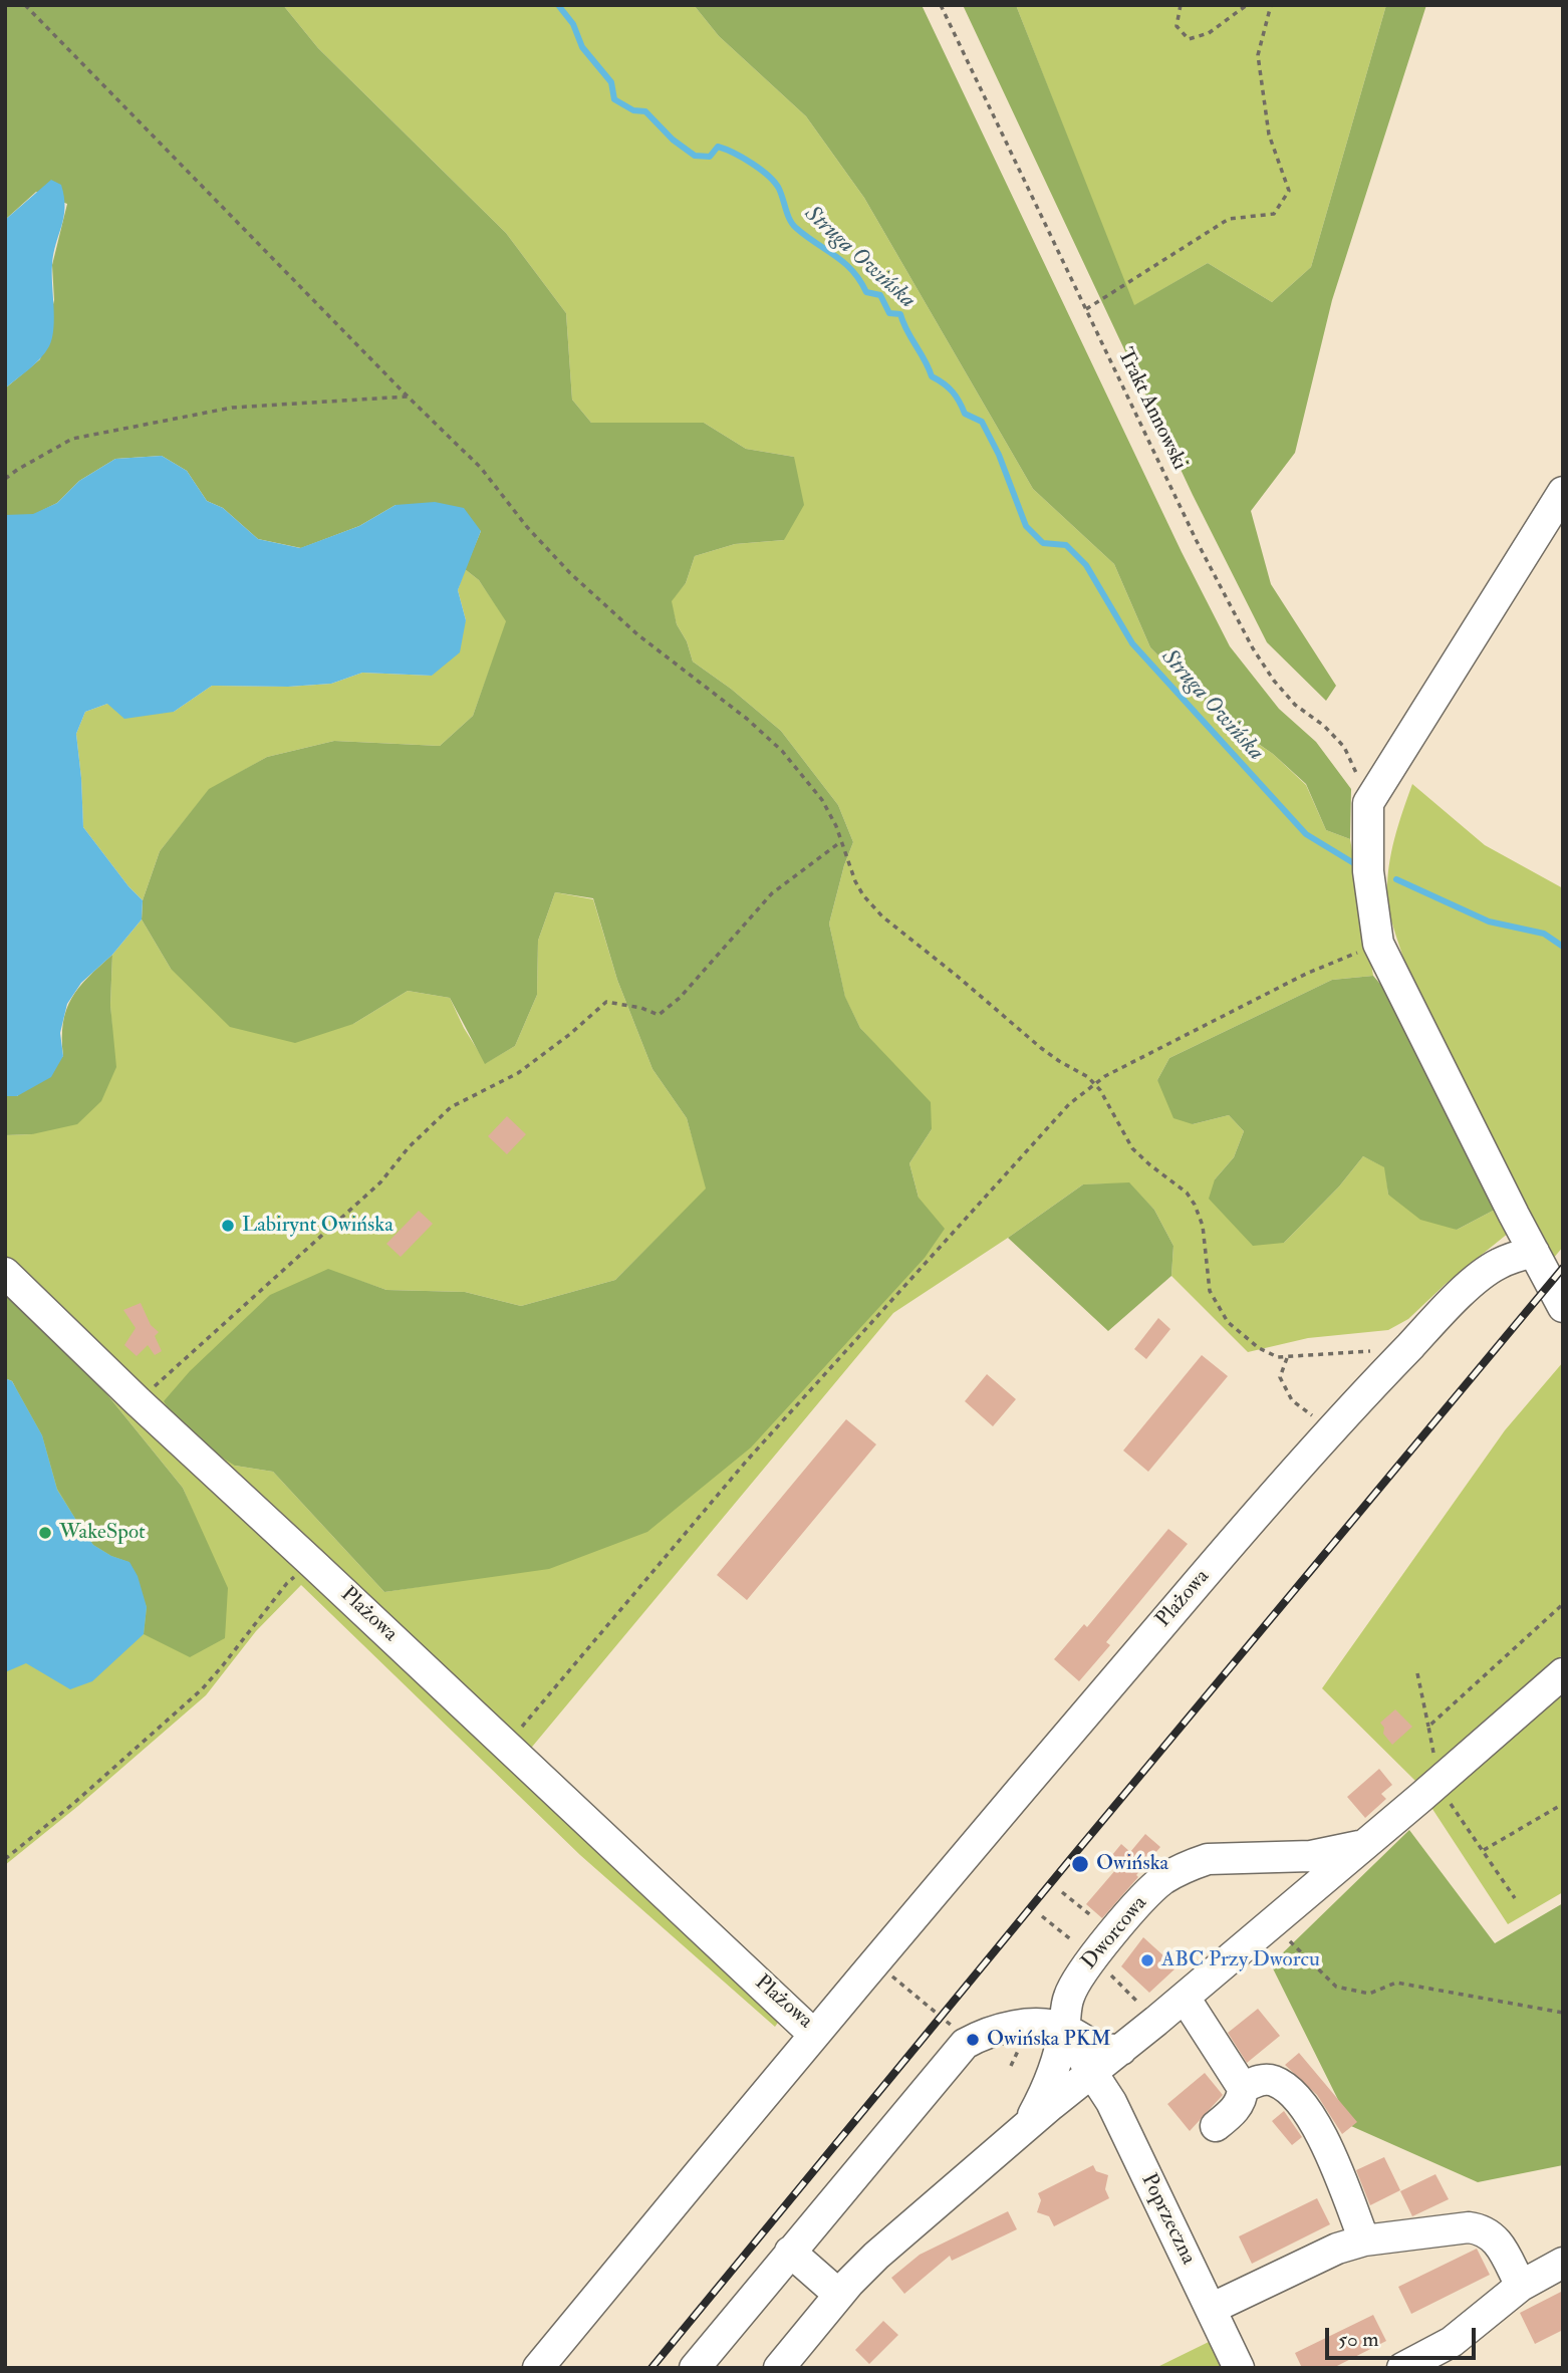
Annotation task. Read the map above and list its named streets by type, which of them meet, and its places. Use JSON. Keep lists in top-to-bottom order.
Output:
{
  "streets": {
    "street": ["Plażowa", "Dworcowa", "Poprzeczna"],
    "path": ["Trakt Annowski"]
  },
  "crossings": [
    ["Dworcowa", "Poprzeczna"]
  ],
  "water": ["Struga Owińska"],
  "places": [
    "Labirynt Owińska",
    "WakeSpot",
    "Owińska",
    "ABC Przy Dworcu",
    "Owińska PKM"
  ],
  "scale_bar": "50 m"
}
